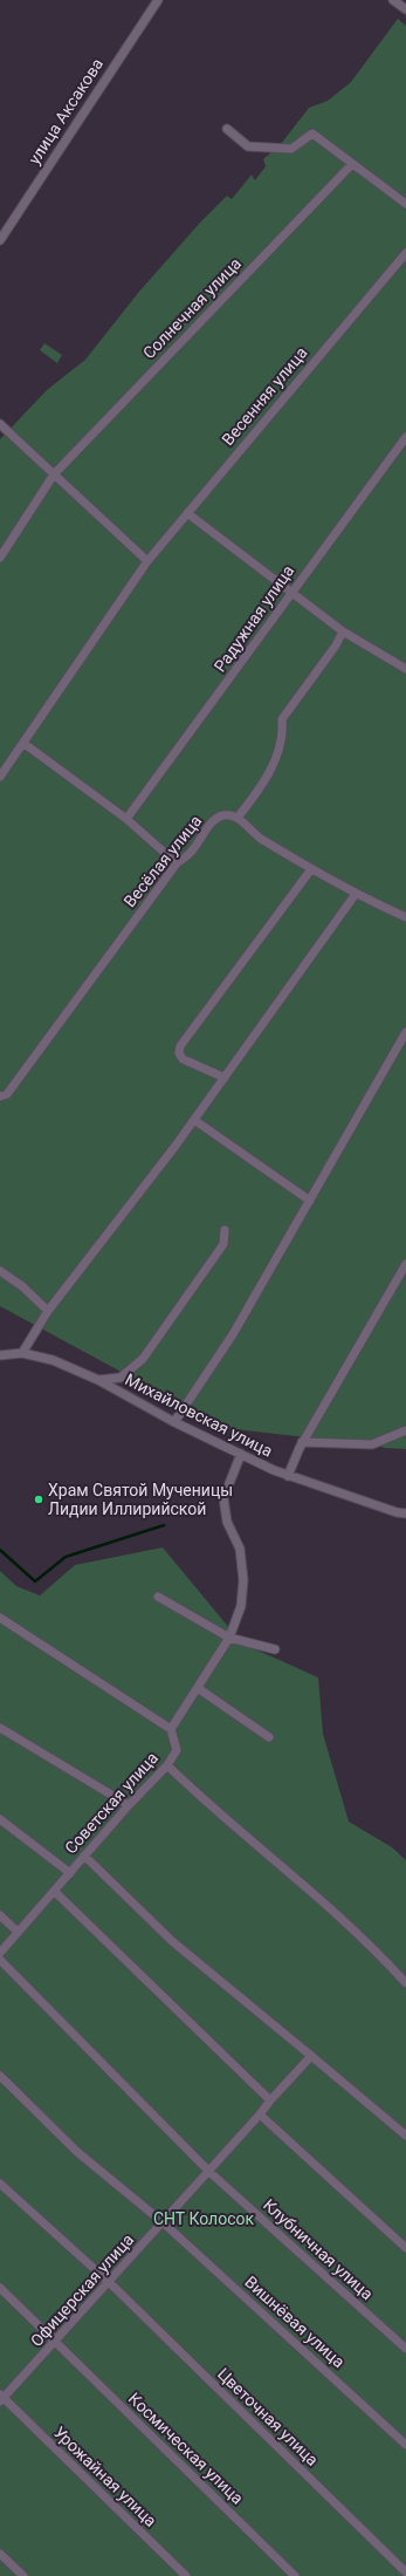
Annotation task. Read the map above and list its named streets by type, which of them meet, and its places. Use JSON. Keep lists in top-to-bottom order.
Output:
{
  "streets": {
    "street": [
      "улица Аксакова",
      "Солнечная улица",
      "Весенняя улица",
      "Радужная улица",
      "Весёлая улица",
      "Михайловская улица",
      "Советская улица",
      "Клубничная улица",
      "Офицерская улица",
      "Вишнёвая улица",
      "Цветочная улица",
      "Космическая улица",
      "Урожайная улица"
    ]
  },
  "crossings": [
    ["Клубничная улица", "Офицерская улица"],
    ["Офицерская улица", "Вишнёвая улица"],
    ["Офицерская улица", "Цветочная улица"],
    ["Офицерская улица", "Космическая улица"],
    ["Офицерская улица", "Урожайная улица"]
  ],
  "parks": ["СНТ Колосок"],
  "places": ["Храм Святой Мученицы Лидии Иллирийской"]
}
